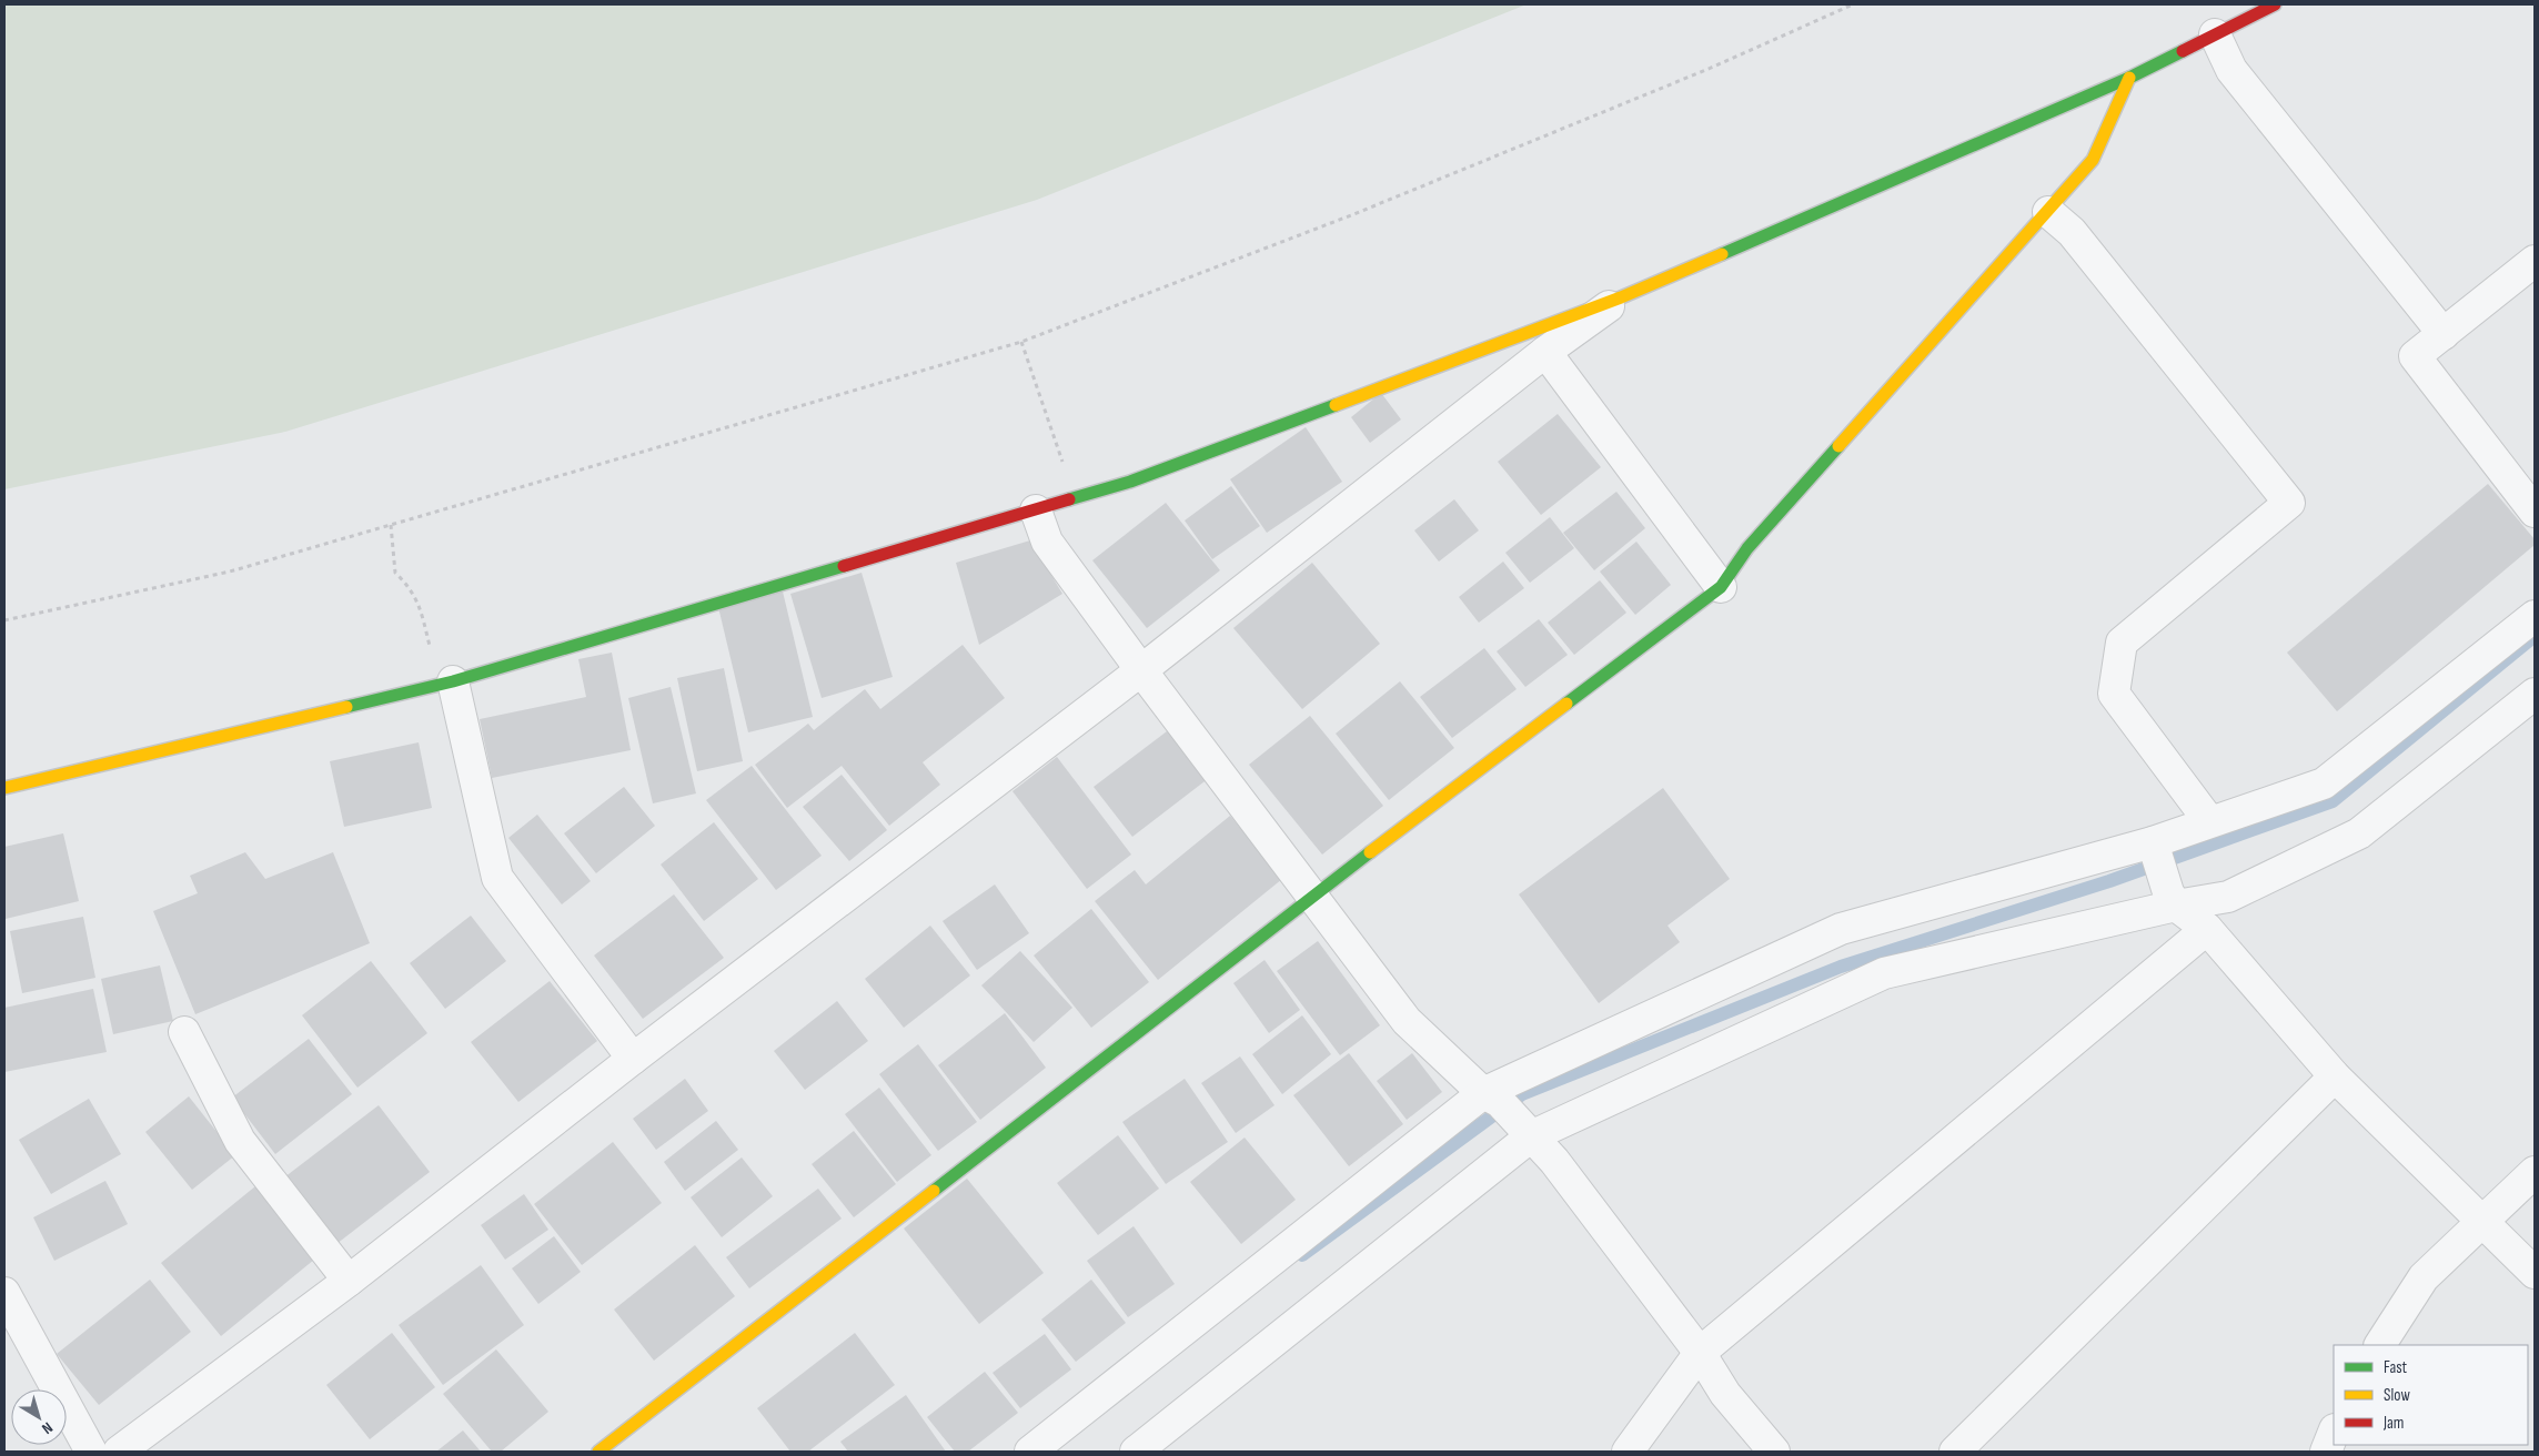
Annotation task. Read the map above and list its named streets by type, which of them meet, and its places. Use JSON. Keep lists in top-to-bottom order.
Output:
{
  "legend": ["Fast", "Slow", "Jam"],
  "north": "bottom right"
}
